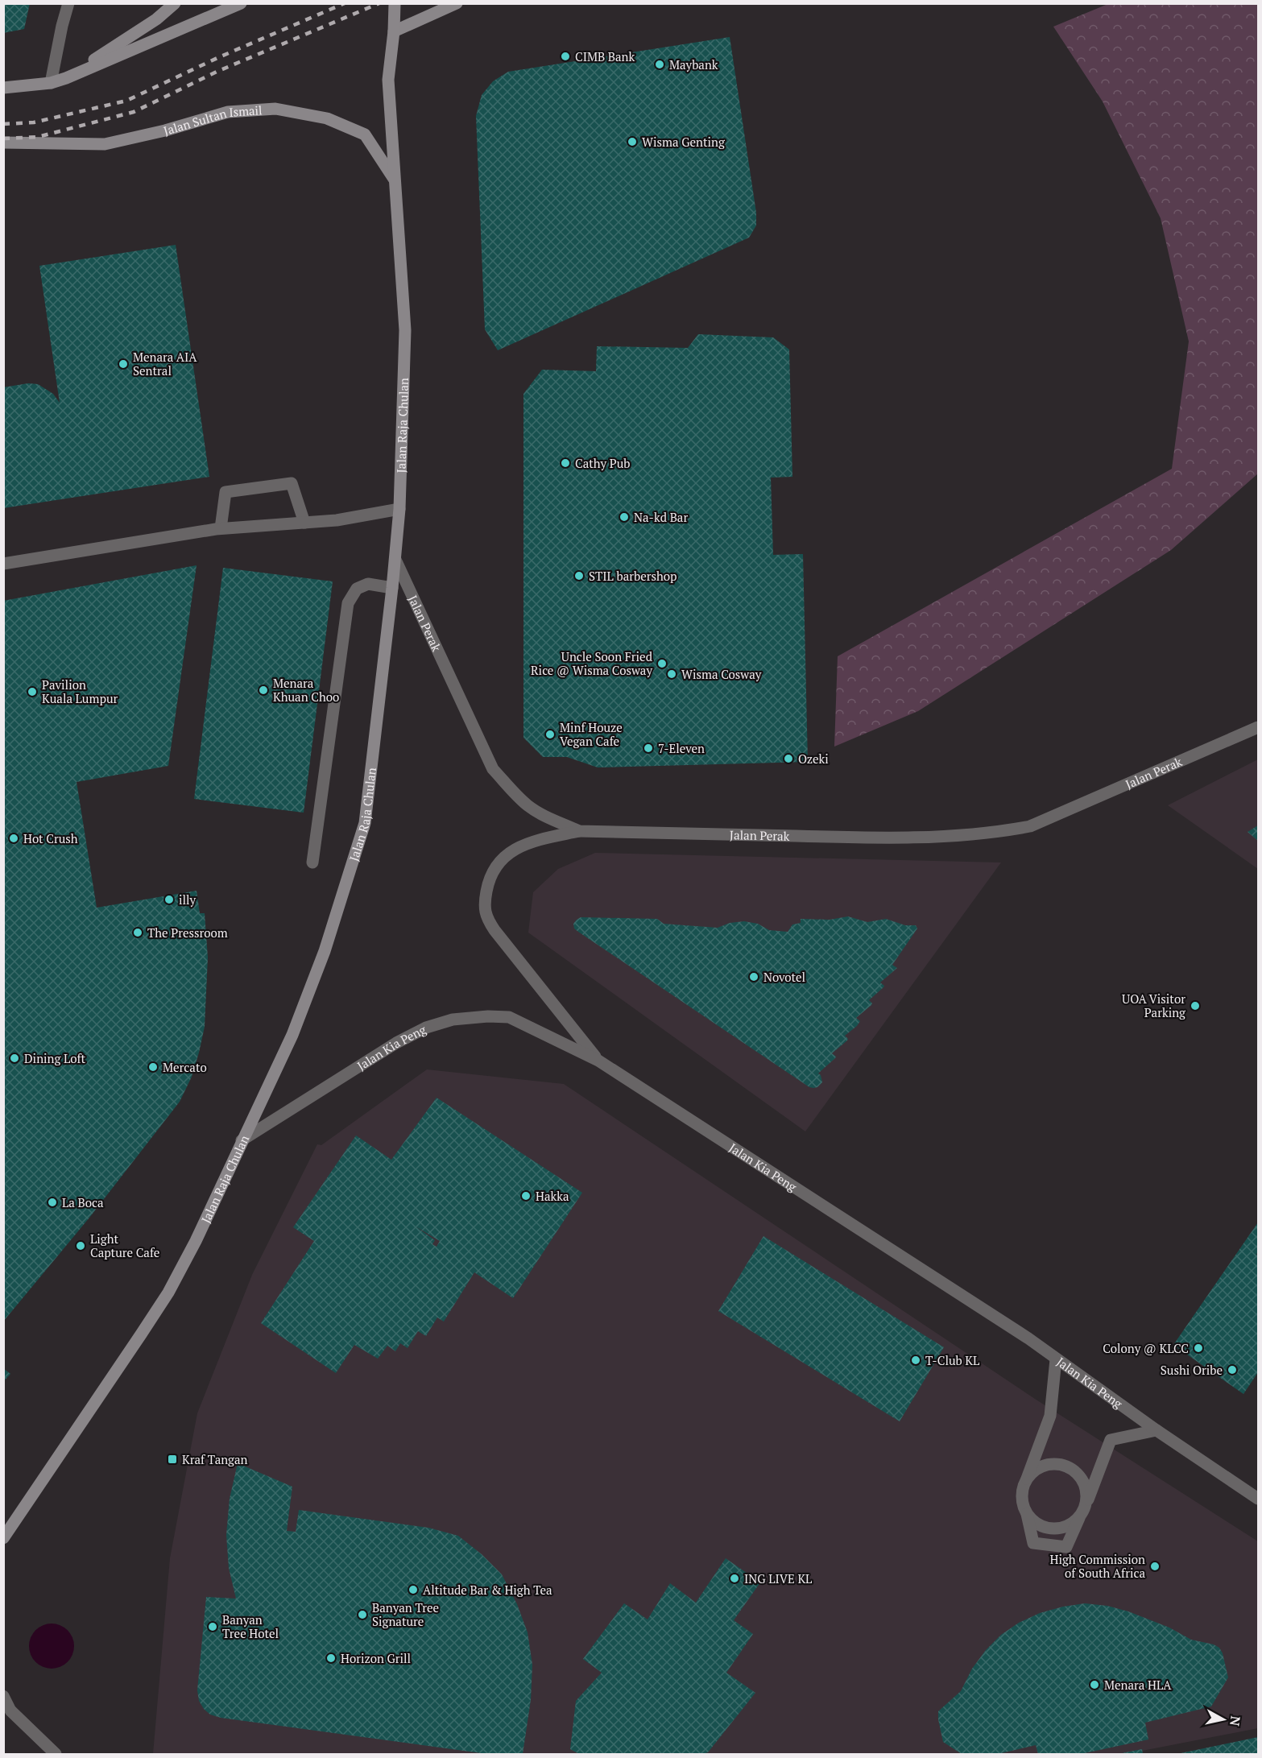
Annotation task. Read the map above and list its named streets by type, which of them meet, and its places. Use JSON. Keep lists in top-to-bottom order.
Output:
{
  "streets": {
    "main road": ["Jalan Sultan Ismail", "Jalan Raja Chulan"],
    "street": ["Jalan Perak", "Jalan Kia Peng"]
  },
  "crossings": [
    ["Jalan Sultan Ismail", "Jalan Raja Chulan"],
    ["Jalan Raja Chulan", "Jalan Perak"],
    ["Jalan Raja Chulan", "Jalan Kia Peng"]
  ],
  "places": {
    "other": [
      "CIMB Bank",
      "Maybank",
      "Wisma Genting",
      "Menara AIA Sentral",
      "Cathy Pub",
      "Na-kd Bar",
      "STIL barbershop",
      "Uncle Soon Fried Rice @ Wisma Cosway",
      "Wisma Cosway",
      "Menara Khuan Choo",
      "Pavilion Kuala Lumpur",
      "Minf Houze Vegan Cafe",
      "7-Eleven",
      "Ozeki",
      "Hot Crush",
      "illy",
      "The Pressroom",
      "Novotel",
      "UOA Visitor Parking",
      "Dining Loft",
      "Mercato",
      "Hakka",
      "La Boca",
      "Light Capture Cafe",
      "Colony @ KLCC",
      "T-Club KL",
      "Sushi Oribe",
      "High Commission of South Africa",
      "ING LIVE KL",
      "Altitude Bar & High Tea",
      "Banyan Tree Signature",
      "Banyan Tree Hotel",
      "Horizon Grill",
      "Menara HLA"
    ],
    "transit": ["Kraf Tangan"]
  },
  "north": "right"
}
